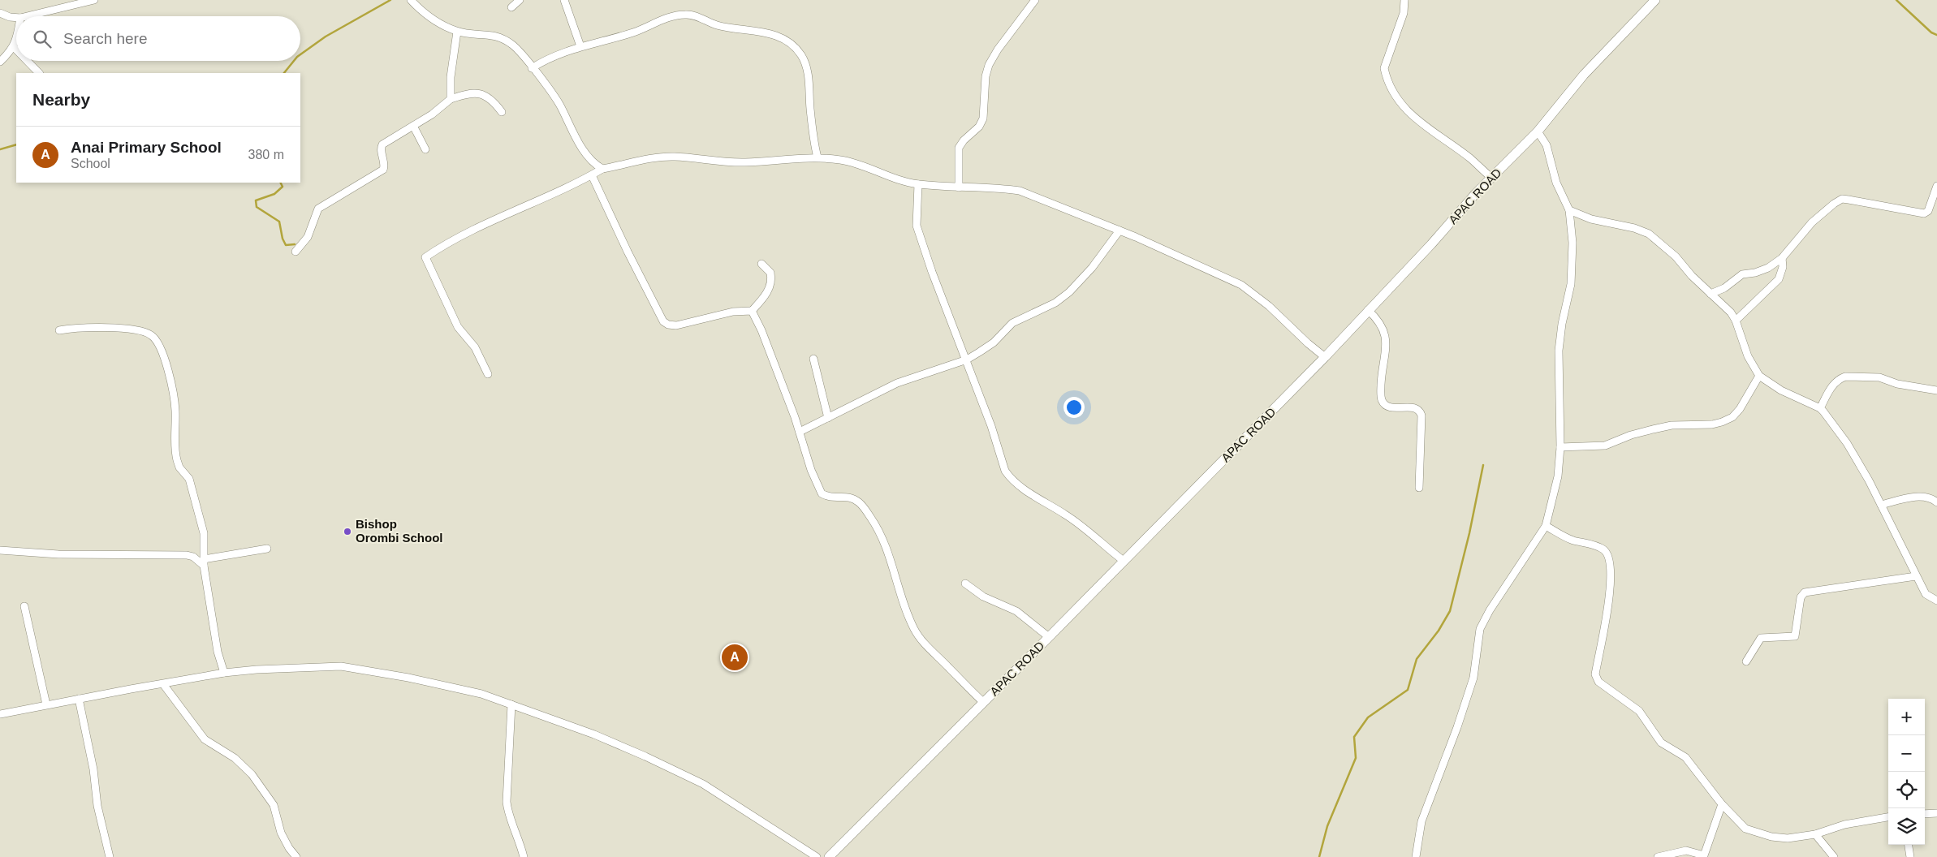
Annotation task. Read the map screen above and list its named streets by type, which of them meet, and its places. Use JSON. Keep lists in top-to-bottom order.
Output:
{
  "streets": {
    "main road": ["APAC ROAD"]
  },
  "places": ["Bishop Orombi School"],
  "page": {
    "search": "Search here",
    "heading": "Nearby",
    "list": [
      {
        "mark": "A",
        "name": "Anai Primary School",
        "note": "School",
        "value": "380 m"
      }
    ],
    "pins": "A",
    "map_buttons": ["+", "−"]
  }
}
